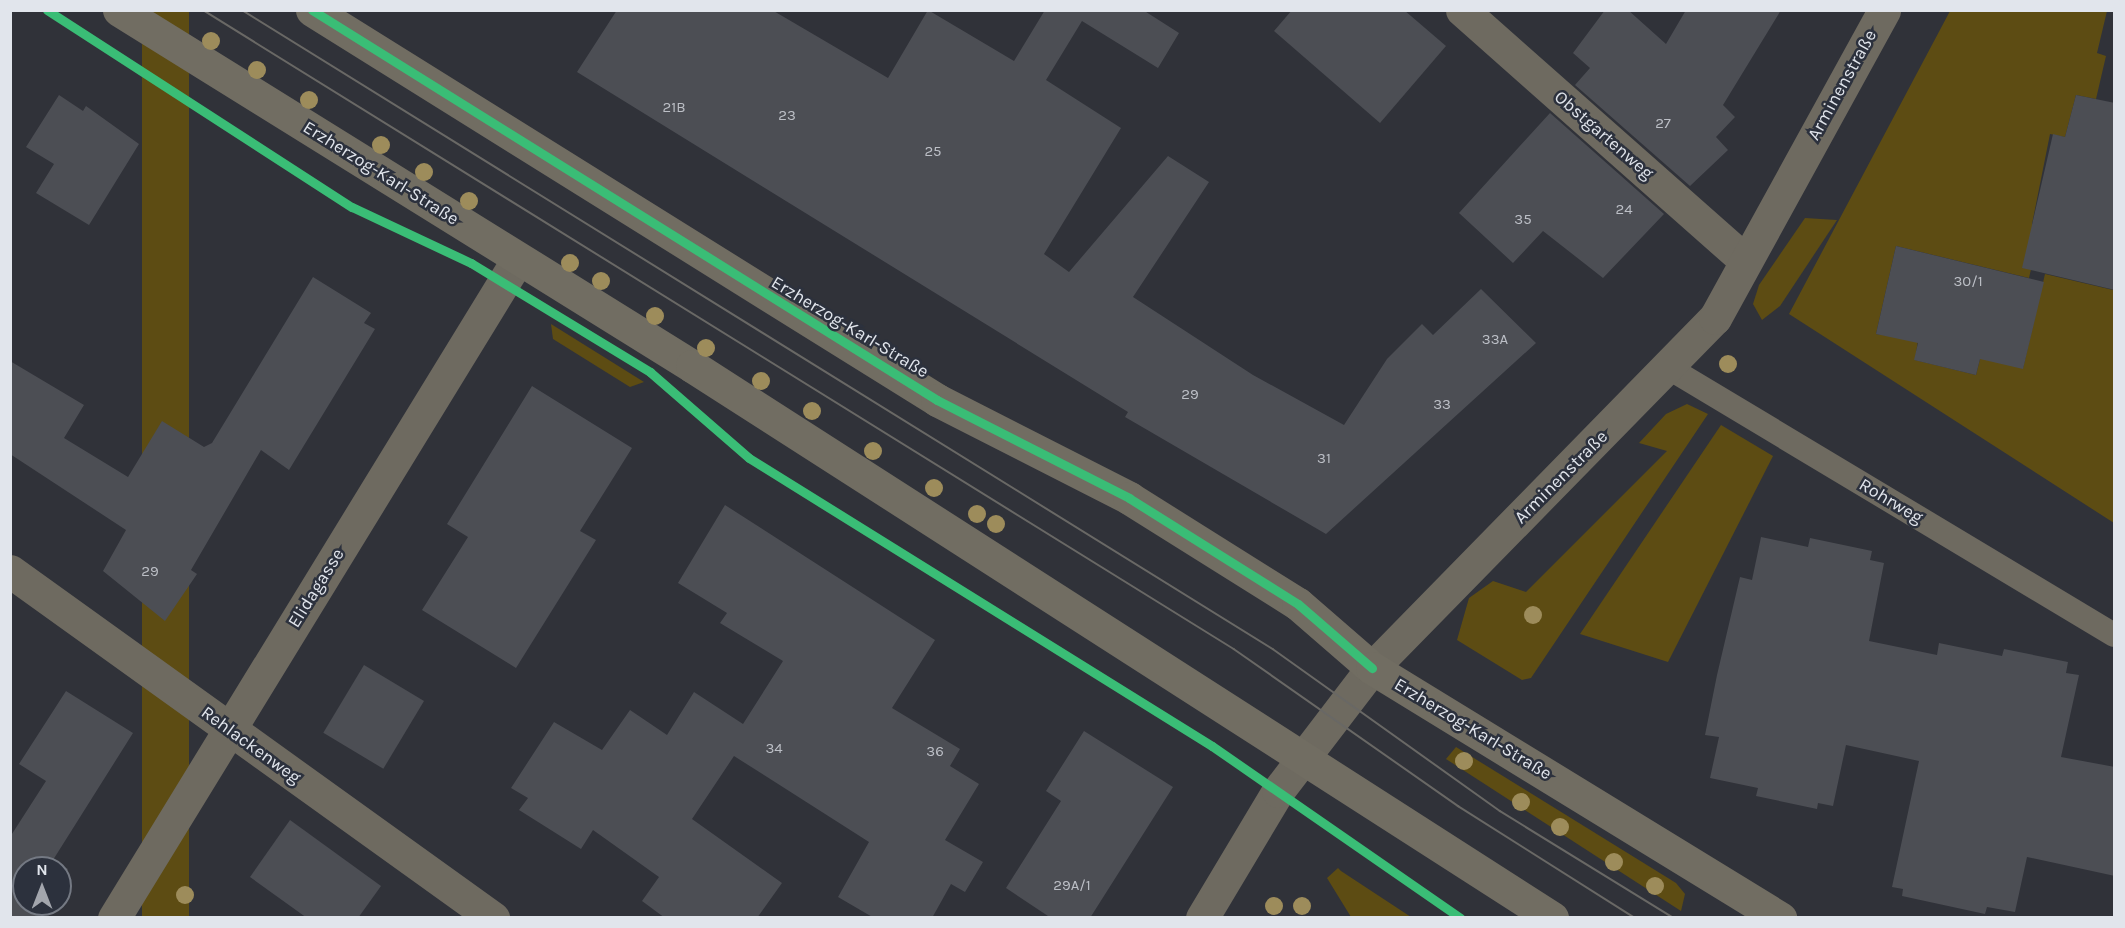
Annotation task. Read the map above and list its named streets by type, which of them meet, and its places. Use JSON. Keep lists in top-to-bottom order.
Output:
{
  "streets": {
    "main road": ["Erzherzog-Karl-Straße"],
    "street": [
      "Arminenstraße",
      "Obstgartenweg",
      "Elidagasse",
      "Rehlackenweg"
    ],
    "lane": ["Rohrweg"]
  },
  "crossings": [
    ["Arminenstraße", "Obstgartenweg"],
    ["Arminenstraße", "Erzherzog-Karl-Straße"],
    ["Arminenstraße", "Rohrweg"],
    ["Erzherzog-Karl-Straße", "Elidagasse"],
    ["Elidagasse", "Rehlackenweg"]
  ],
  "house_numbers": [
    "21B",
    "23",
    "27",
    "25",
    "24",
    "35",
    "30/1",
    "33A",
    "29",
    "33",
    "31",
    "29",
    "34",
    "36",
    "29A/1"
  ],
  "north": "top"
}
